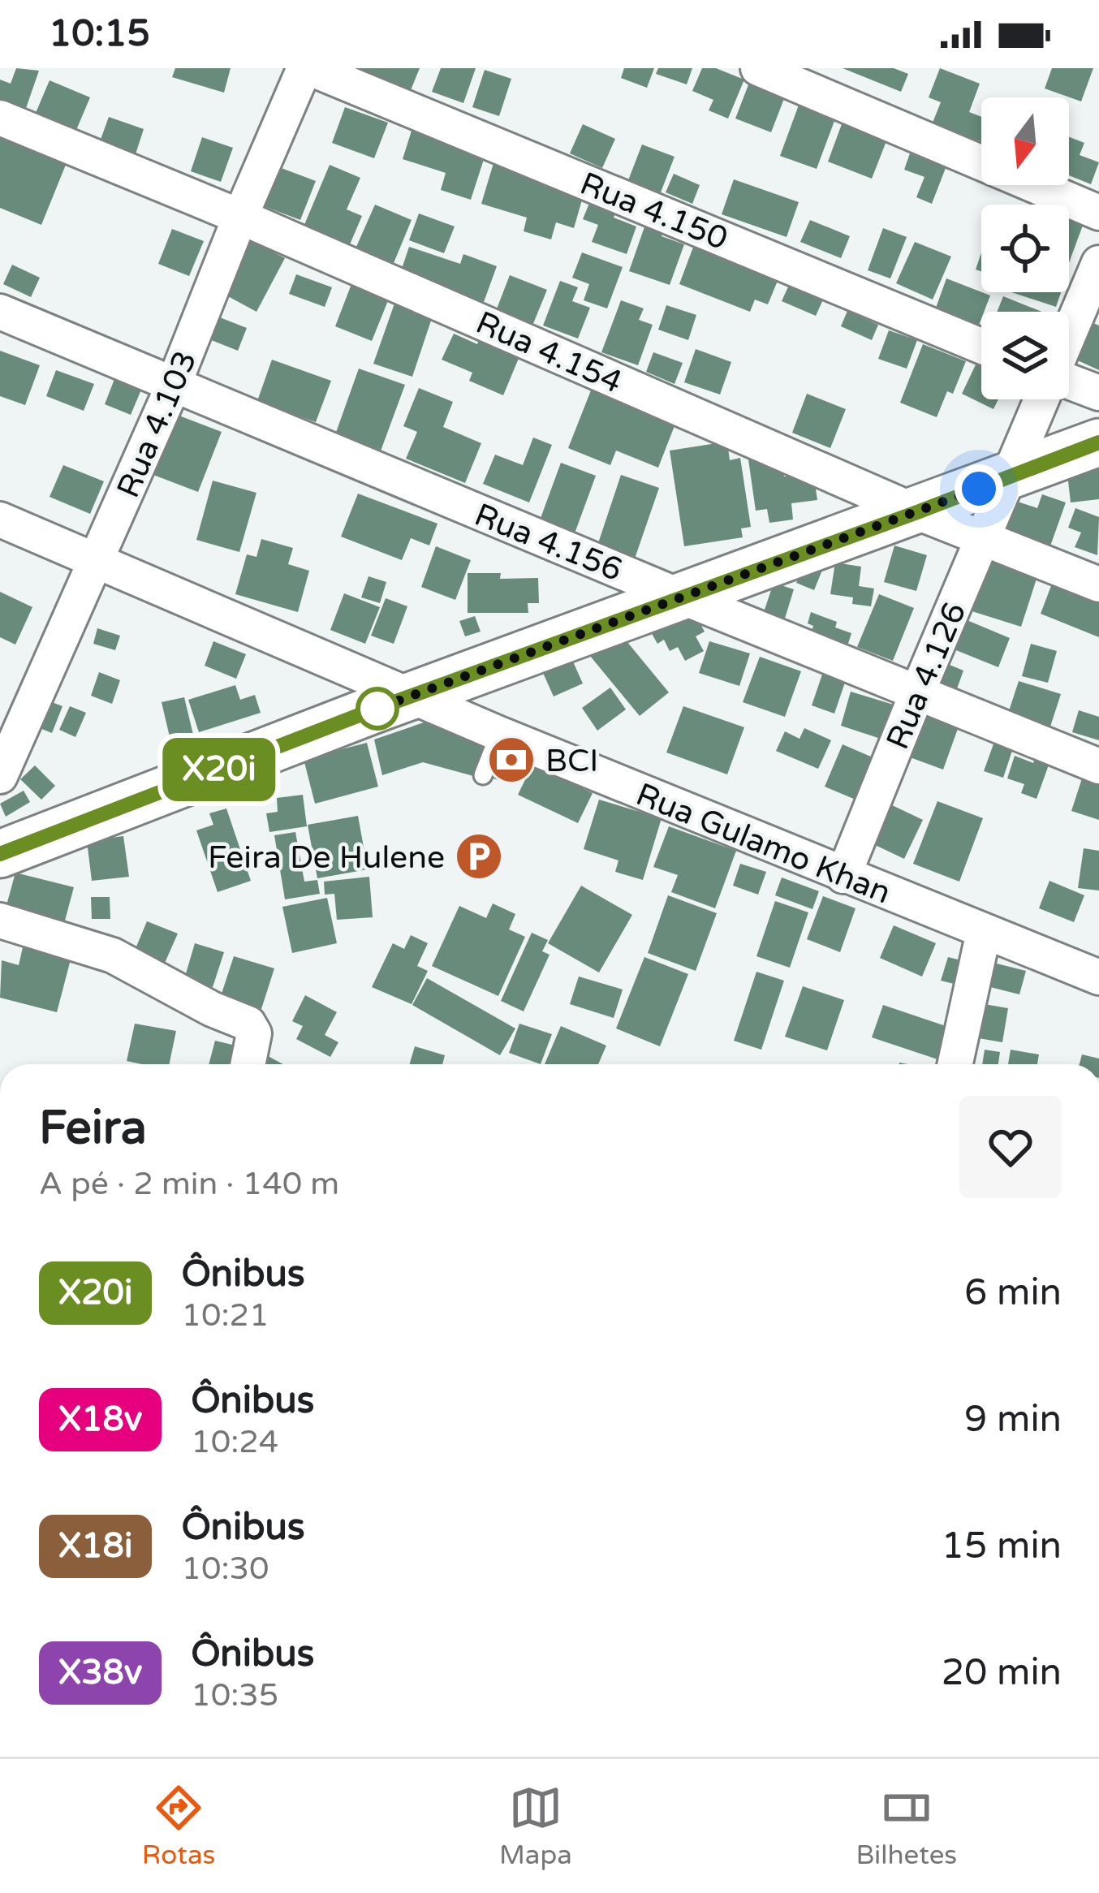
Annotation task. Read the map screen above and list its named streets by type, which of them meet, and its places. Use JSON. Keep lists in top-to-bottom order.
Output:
{
  "streets": {
    "street": [
      "Rua 4.150",
      "Rua 4.154",
      "Rua 4.103",
      "Rua 4.156",
      "Rua 4.126",
      "Rua Gulamo Khan"
    ]
  },
  "crossings": [
    ["Rua 4.150", "Rua 4.103"],
    ["Rua 4.154", "Rua 4.103"],
    ["Rua 4.154", "Rua 4.126"],
    ["Rua 4.103", "Rua 4.156"],
    ["Rua 4.103", "Rua Gulamo Khan"],
    ["Rua 4.156", "Rua 4.126"],
    ["Rua 4.126", "Rua Gulamo Khan"]
  ],
  "places": {
    "bank": ["BCI"],
    "parking": ["Feira De Hulene"]
  },
  "lines": ["bus line X20i"],
  "north": "bottom",
  "page": {
    "status": "10:15",
    "on_map": "X20i",
    "heading": ["Feira", "A pé · 2 min · 140 m"],
    "list": [
      {
        "mark": "X20i",
        "name": "Ônibus",
        "note": "10:21",
        "value": "6 min"
      },
      {
        "mark": "X18v",
        "name": "Ônibus",
        "note": "10:24",
        "value": "9 min"
      },
      {
        "mark": "X18i",
        "name": "Ônibus",
        "note": "10:30",
        "value": "15 min"
      },
      {
        "mark": "X38v",
        "name": "Ônibus",
        "note": "10:35",
        "value": "20 min"
      }
    ],
    "tabs": ["Rotas", "Mapa", "Bilhetes"]
  }
}
